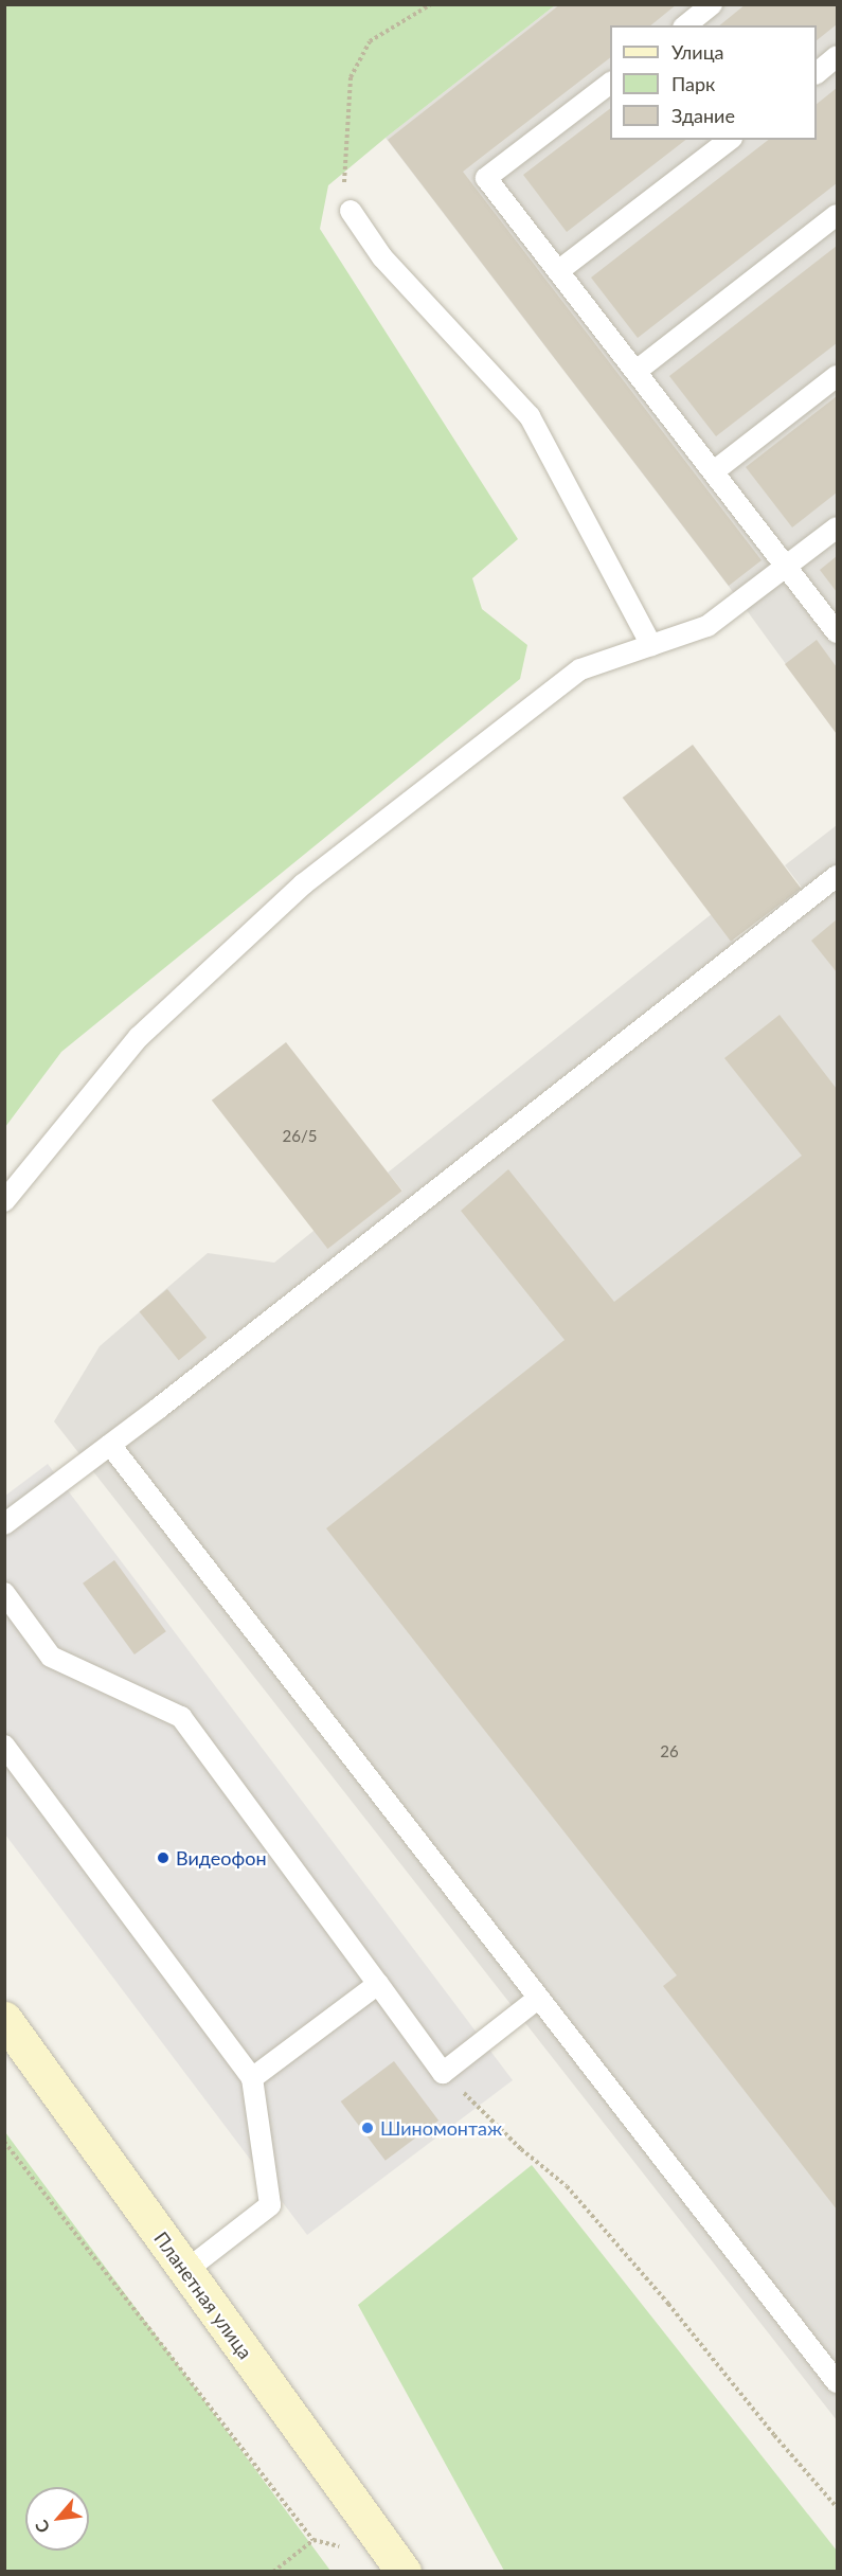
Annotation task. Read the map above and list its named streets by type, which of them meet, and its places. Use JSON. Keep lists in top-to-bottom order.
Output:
{
  "streets": {
    "main road": ["Планетная улица"]
  },
  "places": ["Видеофон", "Шиномонтаж"],
  "house_numbers": ["26/5", "26"],
  "legend": ["Улица", "Парк", "Здание"],
  "north": "bottom left"
}
